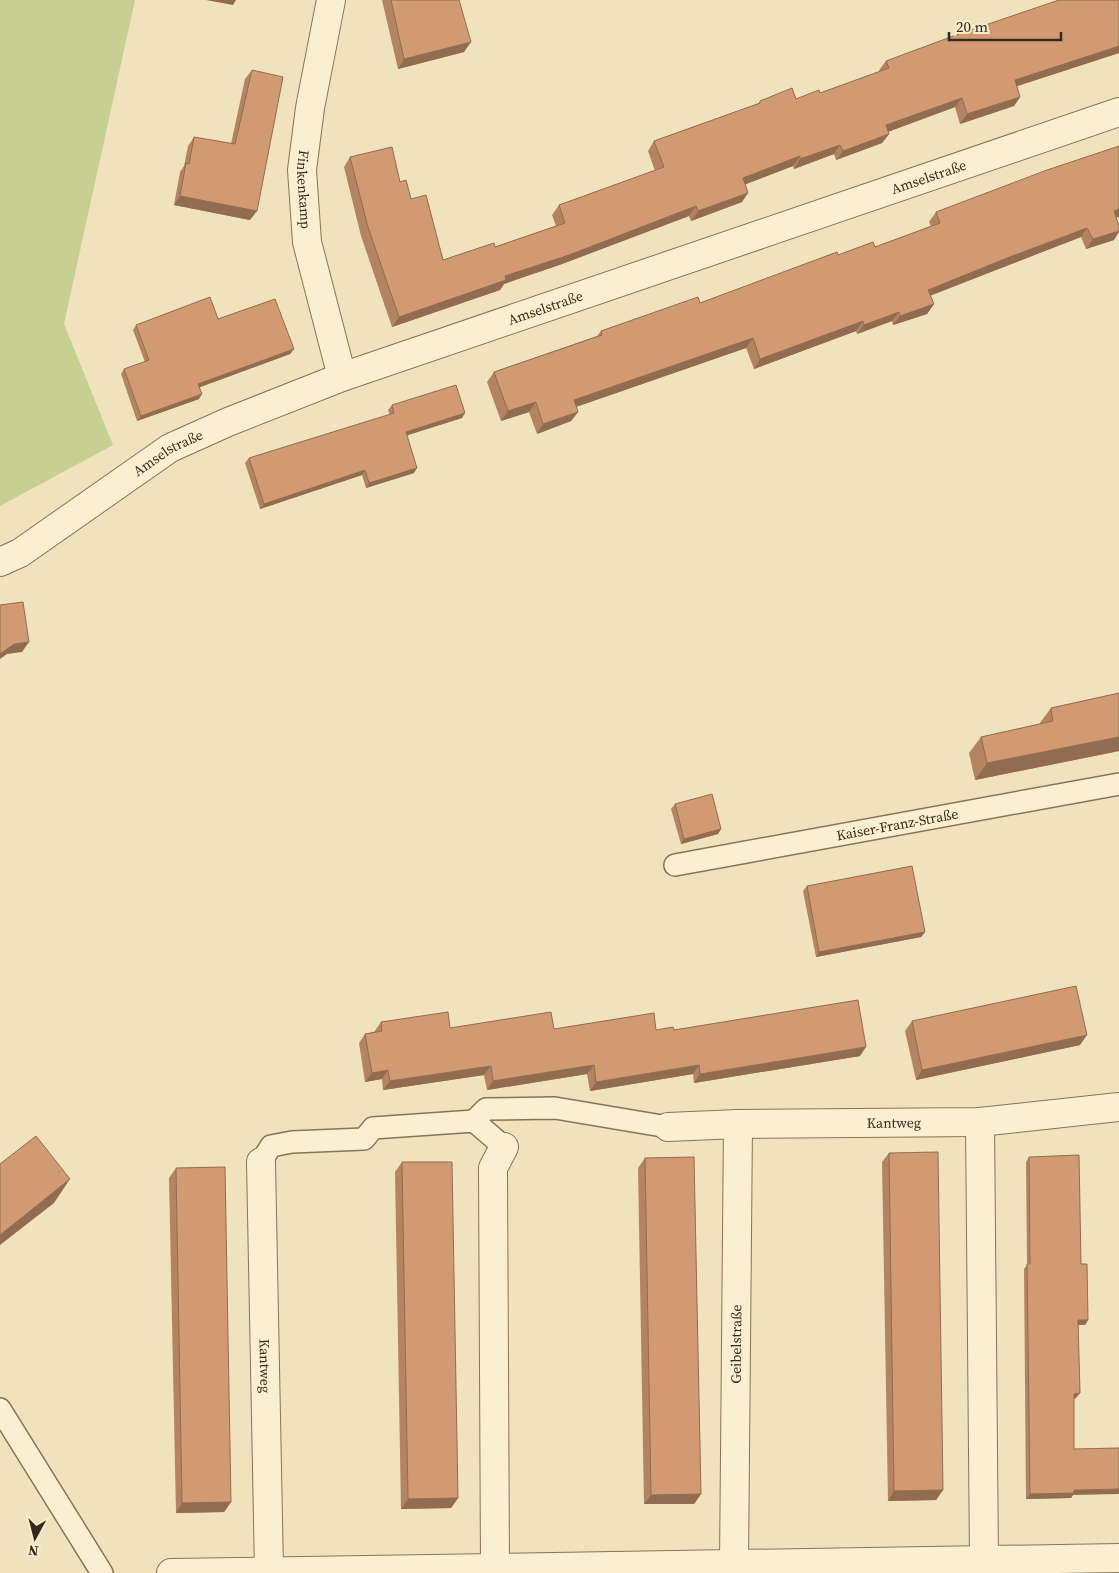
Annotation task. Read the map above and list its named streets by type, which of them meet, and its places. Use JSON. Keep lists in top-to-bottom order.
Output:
{
  "streets": {
    "street": [
      "Amselstraße",
      "Finkenkamp",
      "Kantweg",
      "Geibelstraße"
    ],
    "lane": ["Kaiser-Franz-Straße"]
  },
  "crossings": [
    ["Amselstraße", "Finkenkamp"],
    ["Kantweg", "Geibelstraße"]
  ],
  "scale_bar": "20 m",
  "north": "bottom"
}
